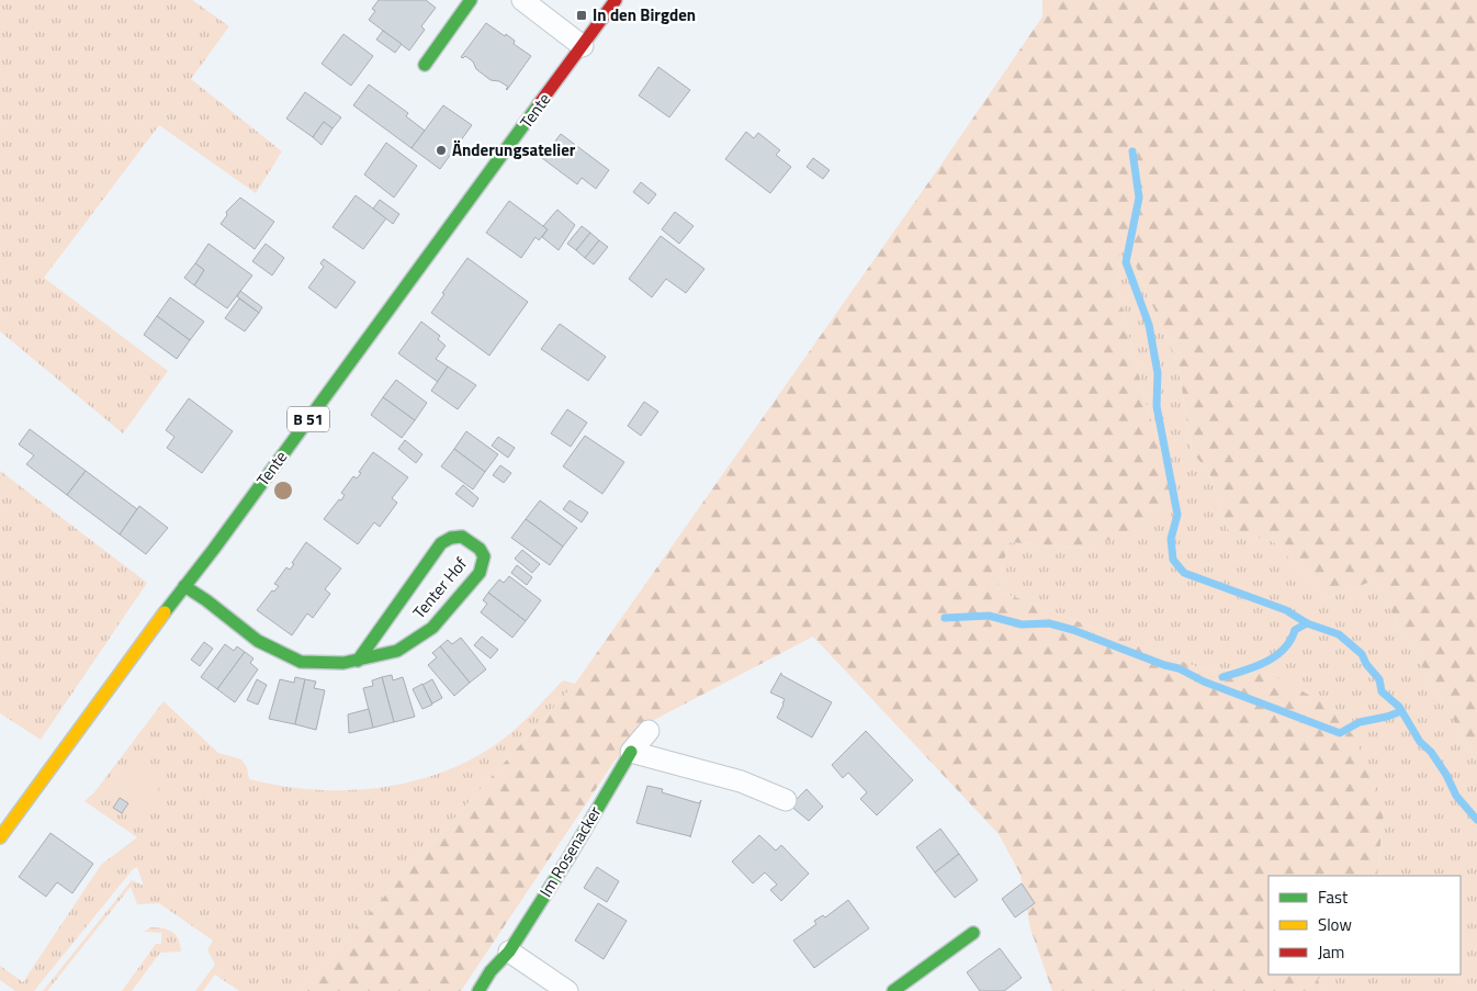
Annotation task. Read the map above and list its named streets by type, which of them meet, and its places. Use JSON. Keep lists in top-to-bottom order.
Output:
{
  "streets": {
    "street": [
      "Tente",
      "B 51",
      "Tenter Hof",
      "Im Rosenacker"
    ]
  },
  "crossings": [
    ["Tente", "Tenter Hof"]
  ],
  "places": {
    "transit": ["In den Birgden"],
    "other": ["Änderungsatelier"]
  },
  "legend": ["Fast", "Slow", "Jam"]
}
